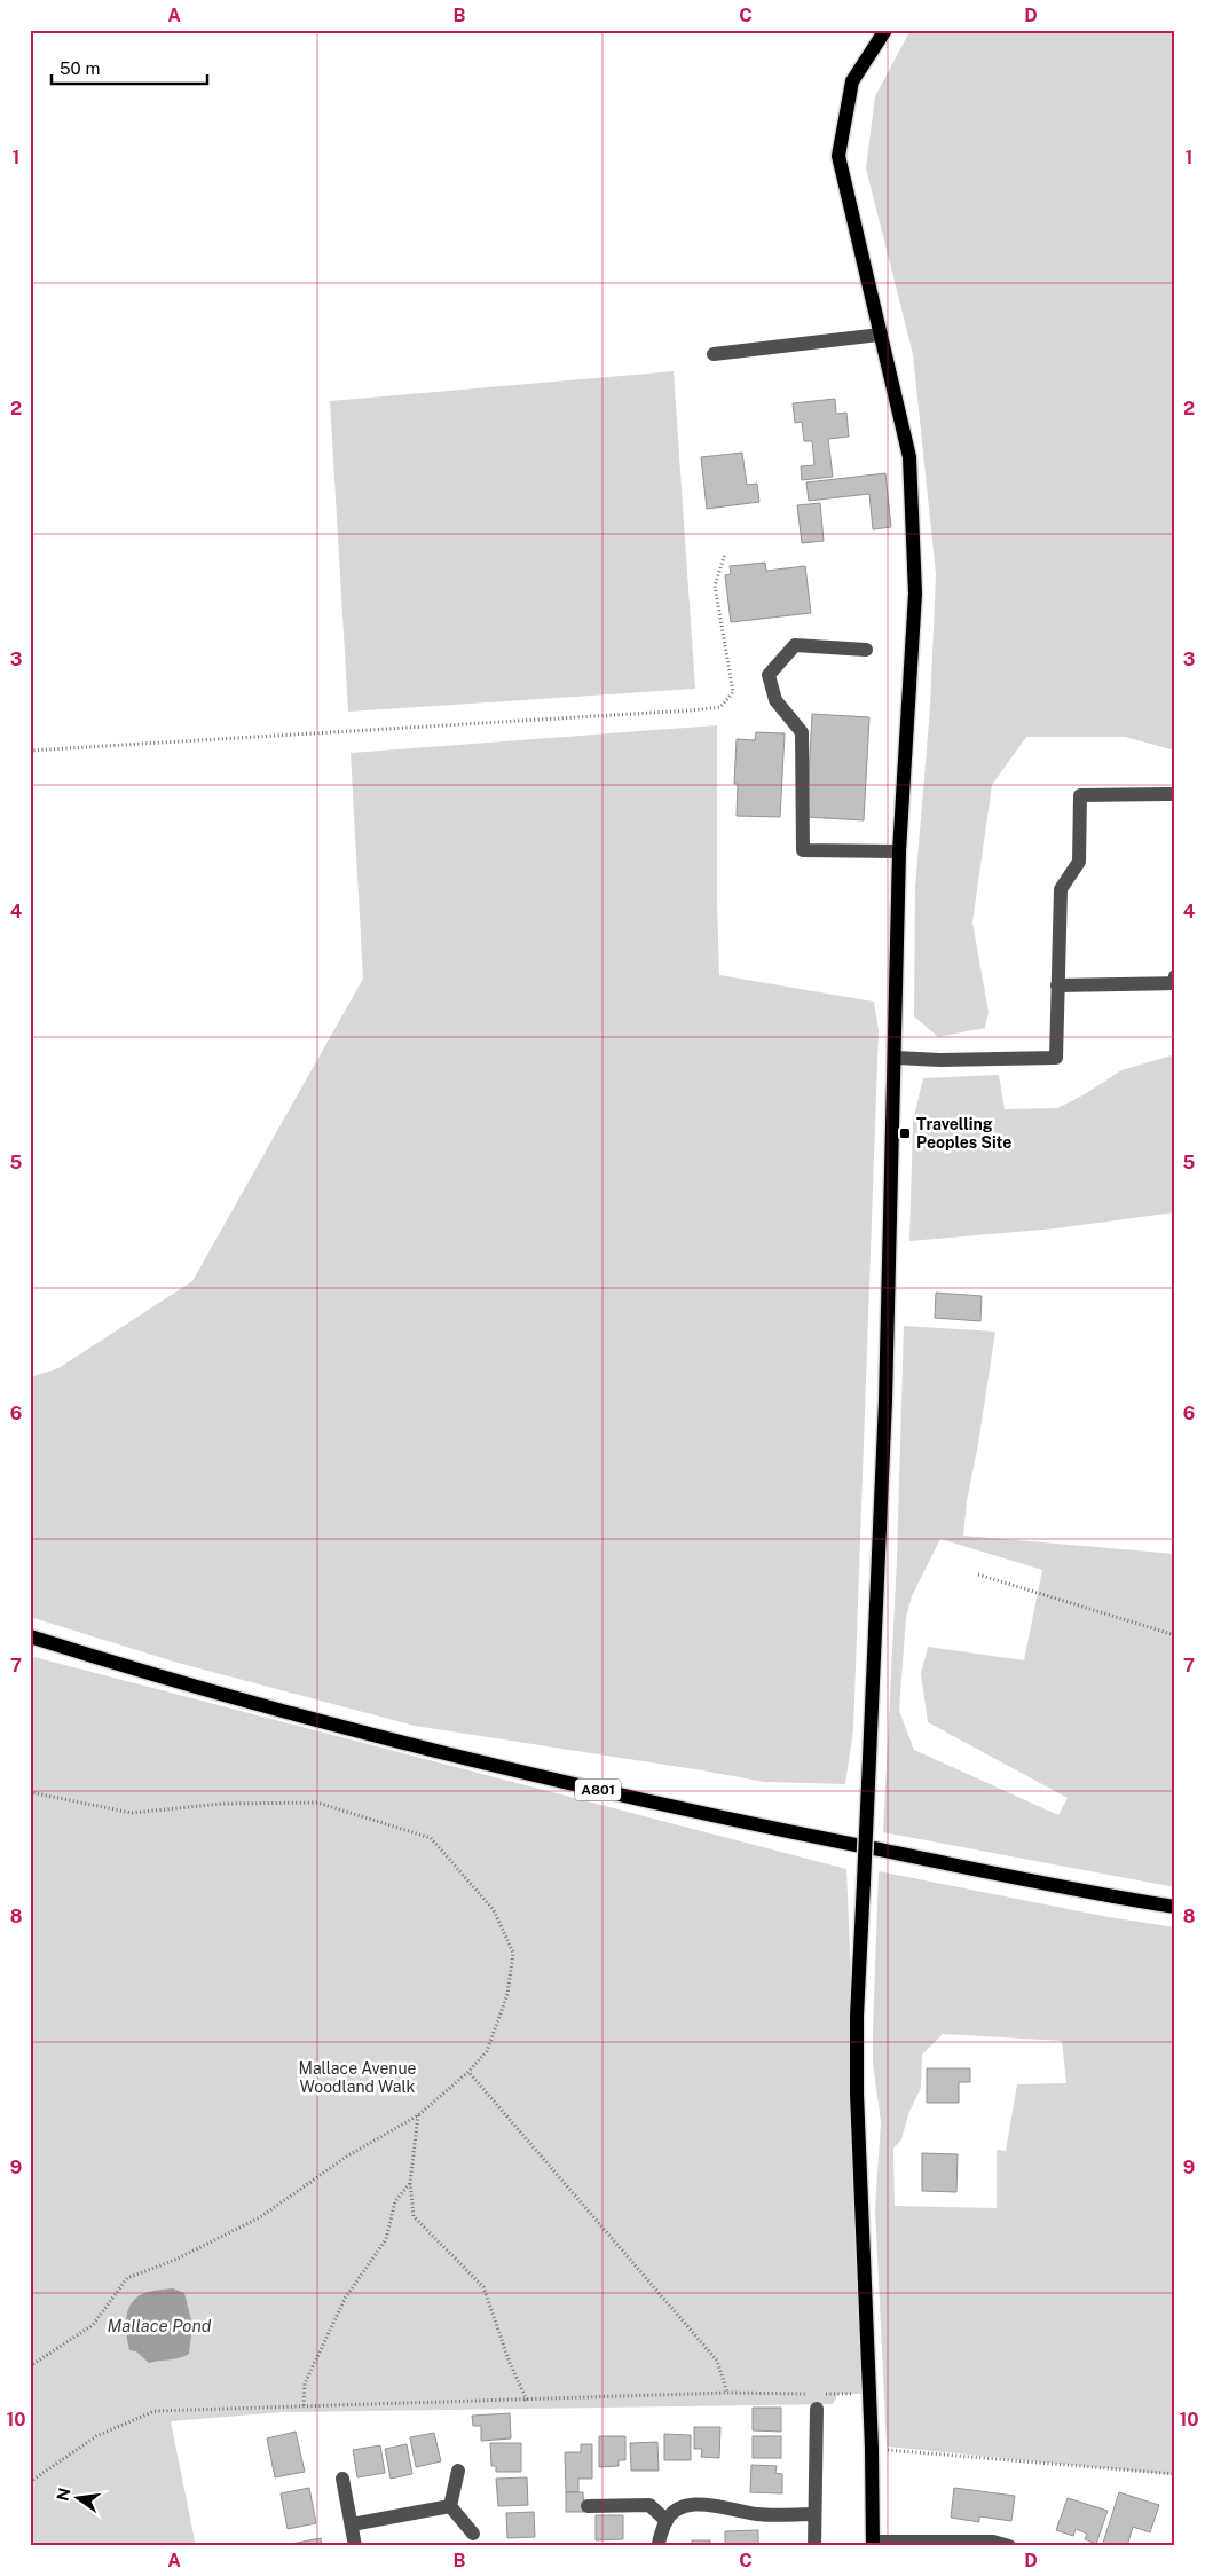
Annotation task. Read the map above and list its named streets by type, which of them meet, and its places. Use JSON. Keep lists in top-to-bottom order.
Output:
{
  "streets": {
    "main road": ["A801"]
  },
  "water": ["Mallace Pond"],
  "parks": ["Mallace Avenue Woodland Walk"],
  "places": {
    "transit": ["Travelling Peoples Site"]
  },
  "scale_bar": "50 m",
  "north": "left",
  "grid": {
    "columns": [
      "A",
      "B",
      "C",
      "D"
    ],
    "rows": [
      "1",
      "2",
      "3",
      "4",
      "5",
      "6",
      "7",
      "8",
      "9",
      "10"
    ]
  }
}
